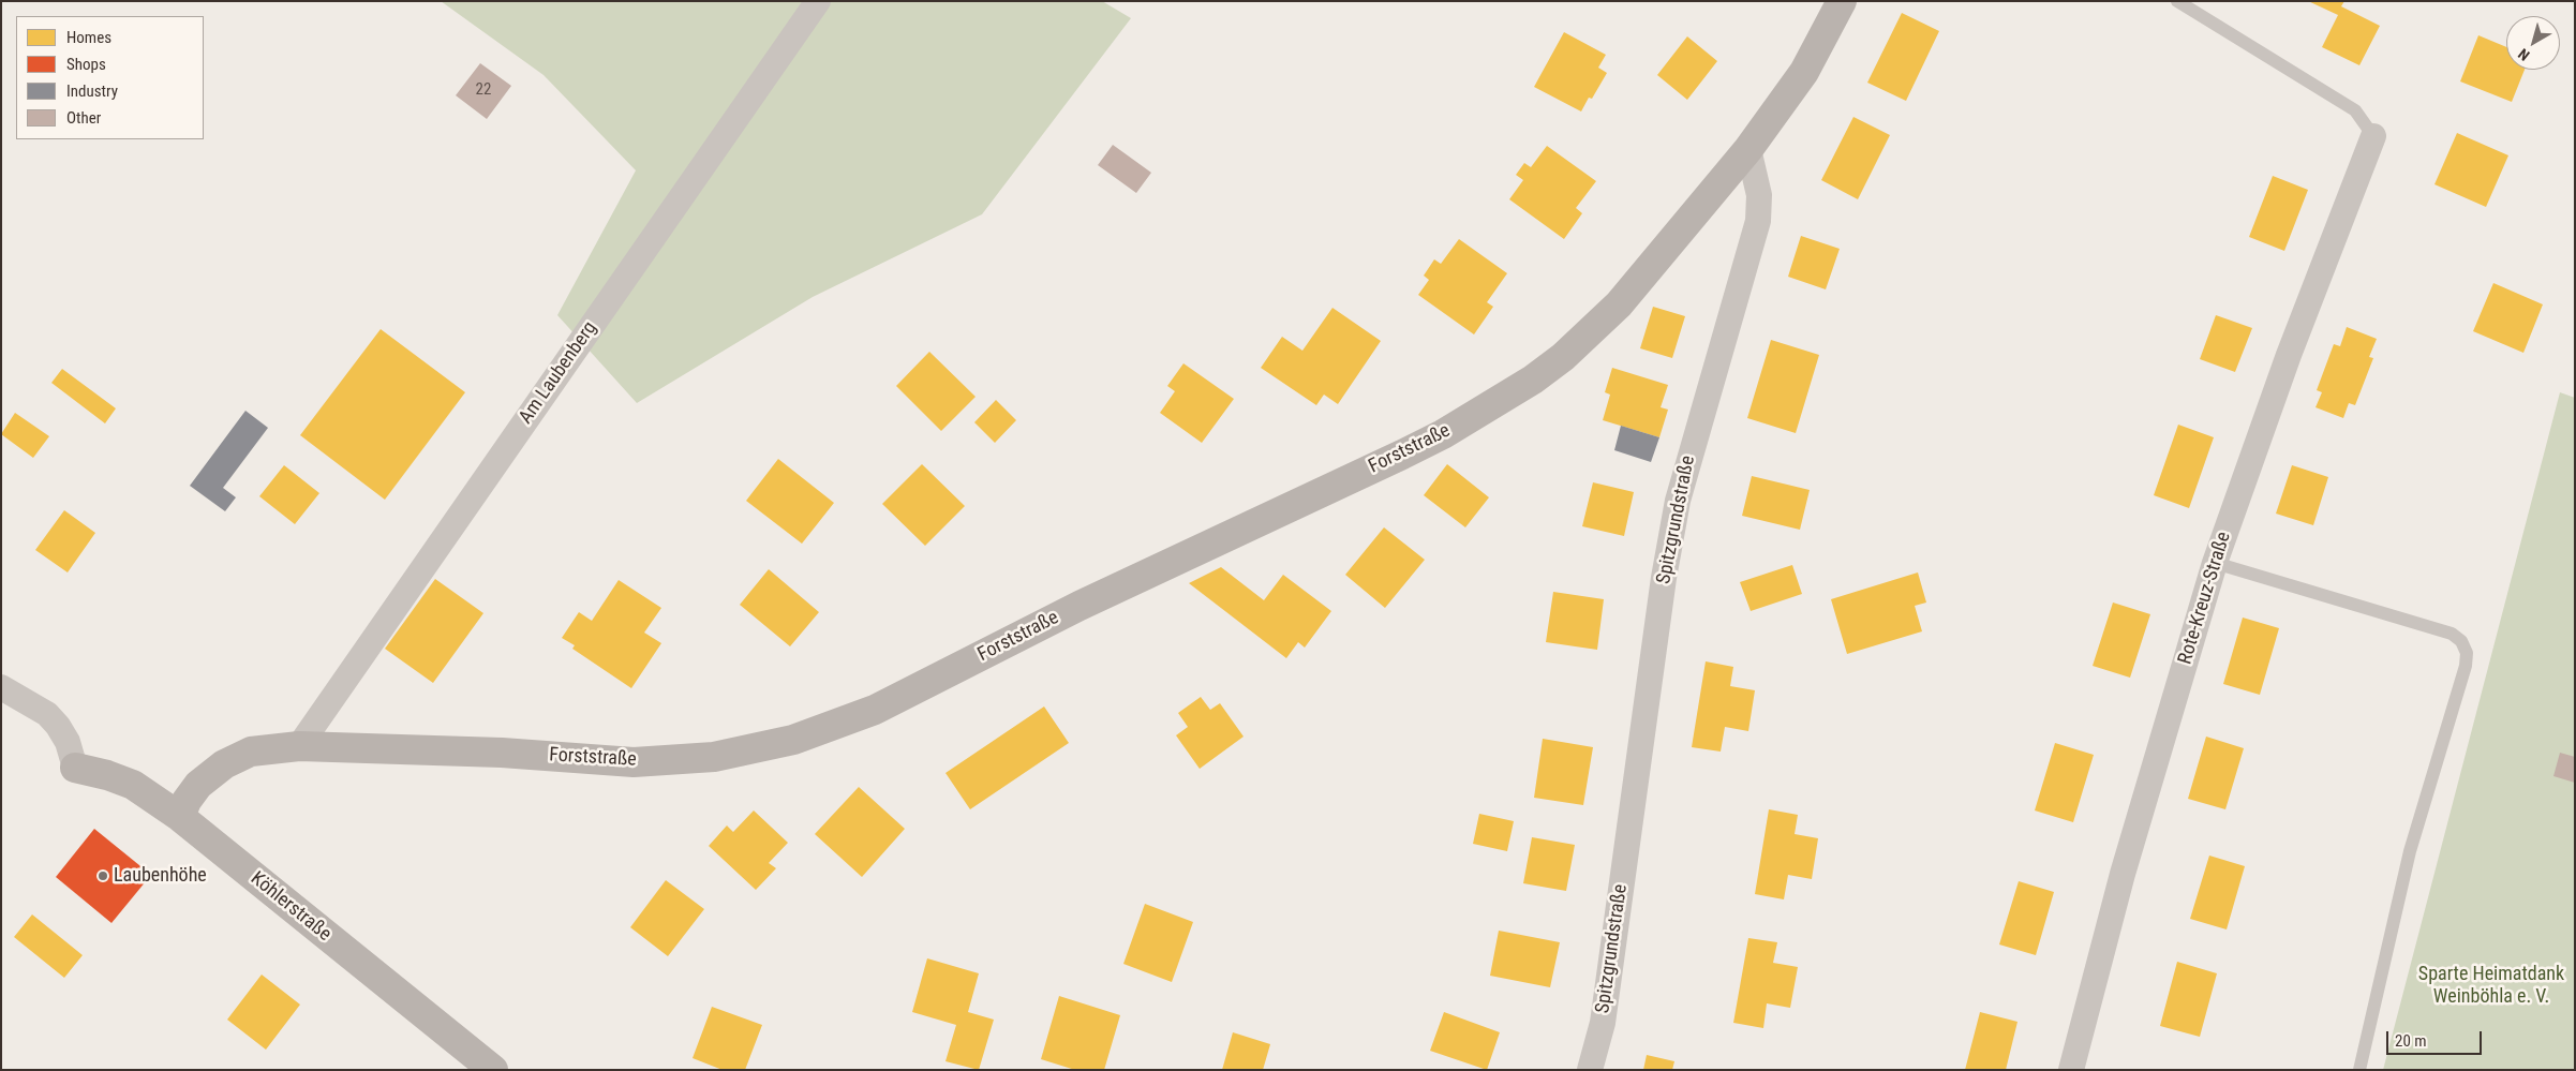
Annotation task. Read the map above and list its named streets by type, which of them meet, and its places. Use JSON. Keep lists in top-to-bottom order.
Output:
{
  "streets": {
    "street": [
      "Am Laubenberg",
      "Forststraße",
      "Spitzgrundstraße",
      "Rote-Kreuz-Straße",
      "Köhlerstraße"
    ]
  },
  "crossings": [
    ["Am Laubenberg", "Forststraße"],
    ["Forststraße", "Spitzgrundstraße"],
    ["Forststraße", "Köhlerstraße"]
  ],
  "parks": ["Sparte Heimatdank Weinböhla e. V."],
  "places": ["Laubenhöhe"],
  "house_numbers": ["22"],
  "legend": [
    "Homes",
    "Shops",
    "Industry",
    "Other"
  ],
  "scale_bar": "20 m",
  "north": "bottom left"
}
